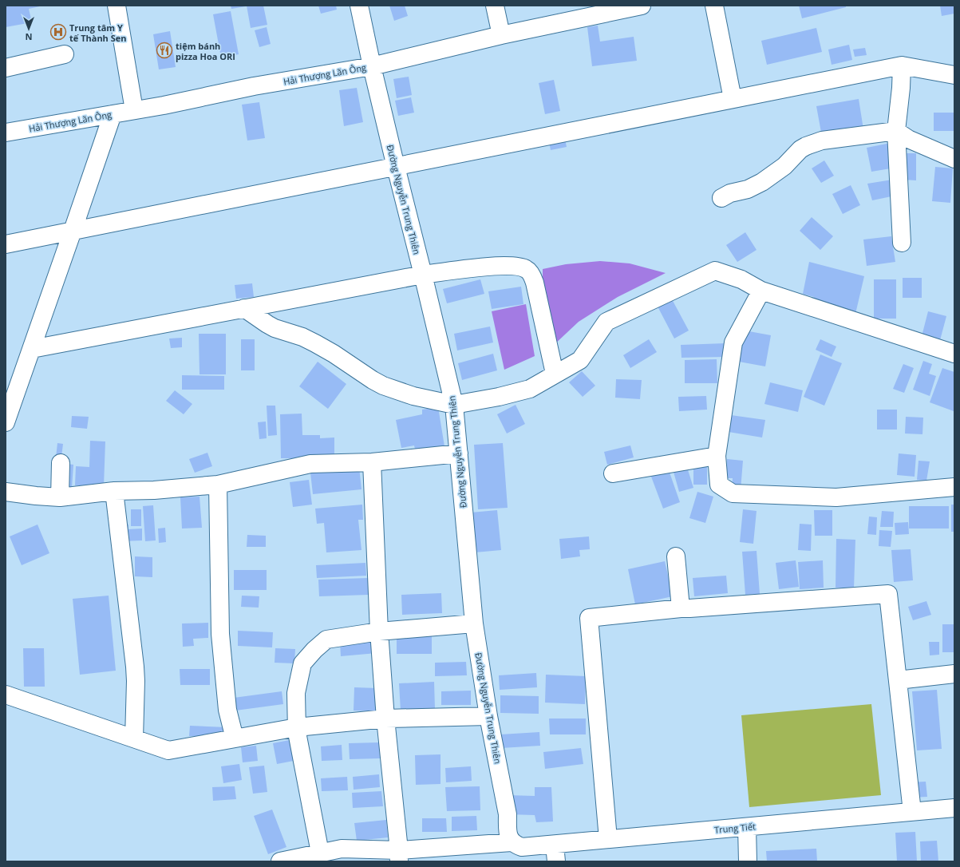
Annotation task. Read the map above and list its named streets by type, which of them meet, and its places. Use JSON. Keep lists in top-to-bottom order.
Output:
{
  "streets": {
    "street": ["Hải Thượng Lãn Ông", "Đường Nguyễn Trung Thiên", "Trung Tiết"]
  },
  "crossings": [
    ["Hải Thượng Lãn Ông", "Đường Nguyễn Trung Thiên"],
    ["Đường Nguyễn Trung Thiên", "Trung Tiết"]
  ],
  "places": {
    "hospital": ["Trung tâm Y tế Thành Sen"],
    "restaurant": ["tiệm bánh pizza Hoa ORI"]
  },
  "north": "bottom"
}
